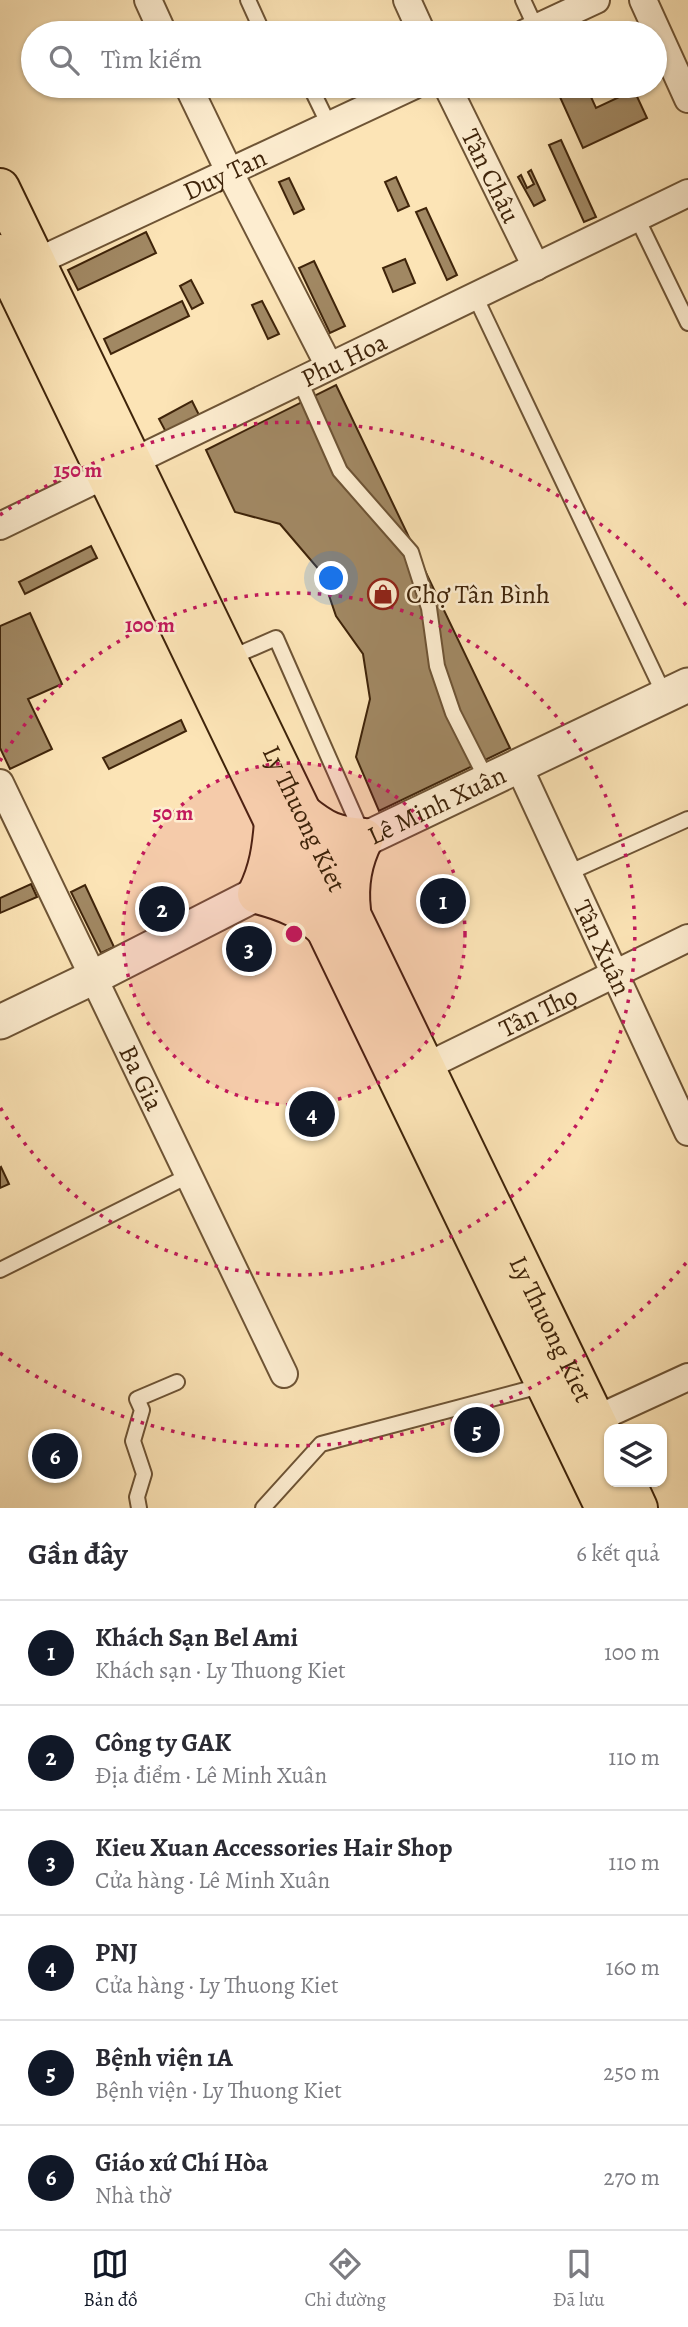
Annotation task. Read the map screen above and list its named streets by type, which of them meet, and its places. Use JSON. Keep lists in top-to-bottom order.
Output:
{
  "streets": {
    "main road": ["Ly Thuong Kiet"],
    "street": [
      "Duy Tan",
      "Tân Châu",
      "Phu Hoa",
      "Lê Minh Xuân",
      "Tân Xuân",
      "Tân Thọ",
      "Ba Gia"
    ]
  },
  "crossings": [
    ["Duy Tan", "Ly Thuong Kiet"],
    ["Tân Châu", "Phu Hoa"],
    ["Phu Hoa", "Ly Thuong Kiet"],
    ["Lê Minh Xuân", "Ly Thuong Kiet"],
    ["Lê Minh Xuân", "Tân Xuân"],
    ["Lê Minh Xuân", "Ba Gia"],
    ["Ly Thuong Kiet", "Tân Thọ"],
    ["Tân Xuân", "Tân Thọ"]
  ],
  "places": {
    "shop": ["Chợ Tân Bình"]
  },
  "page": {
    "search": "Tìm kiếm",
    "pins": [
      "1",
      "2",
      "3",
      "4",
      "5",
      "6"
    ],
    "heading": ["Gần đây", "6 kết quả"],
    "list": [
      {
        "mark": "1",
        "name": "Khách Sạn Bel Ami",
        "note": "Khách sạn · Ly Thuong Kiet",
        "value": "100 m"
      },
      {
        "mark": "2",
        "name": "Công ty GAK",
        "note": "Địa điểm · Lê Minh Xuân",
        "value": "110 m"
      },
      {
        "mark": "3",
        "name": "Kieu Xuan Accessories Hair Shop",
        "note": "Cửa hàng · Lê Minh Xuân",
        "value": "110 m"
      },
      {
        "mark": "4",
        "name": "PNJ",
        "note": "Cửa hàng · Ly Thuong Kiet",
        "value": "160 m"
      },
      {
        "mark": "5",
        "name": "Bệnh viện 1A",
        "note": "Bệnh viện · Ly Thuong Kiet",
        "value": "250 m"
      },
      {
        "mark": "6",
        "name": "Giáo xứ Chí Hòa",
        "note": "Nhà thờ",
        "value": "270 m"
      }
    ],
    "nav": ["Bản đồ", "Chỉ đường", "Đã lưu"]
  },
  "rings": ["150 m", "100 m", "50 m"]
}
